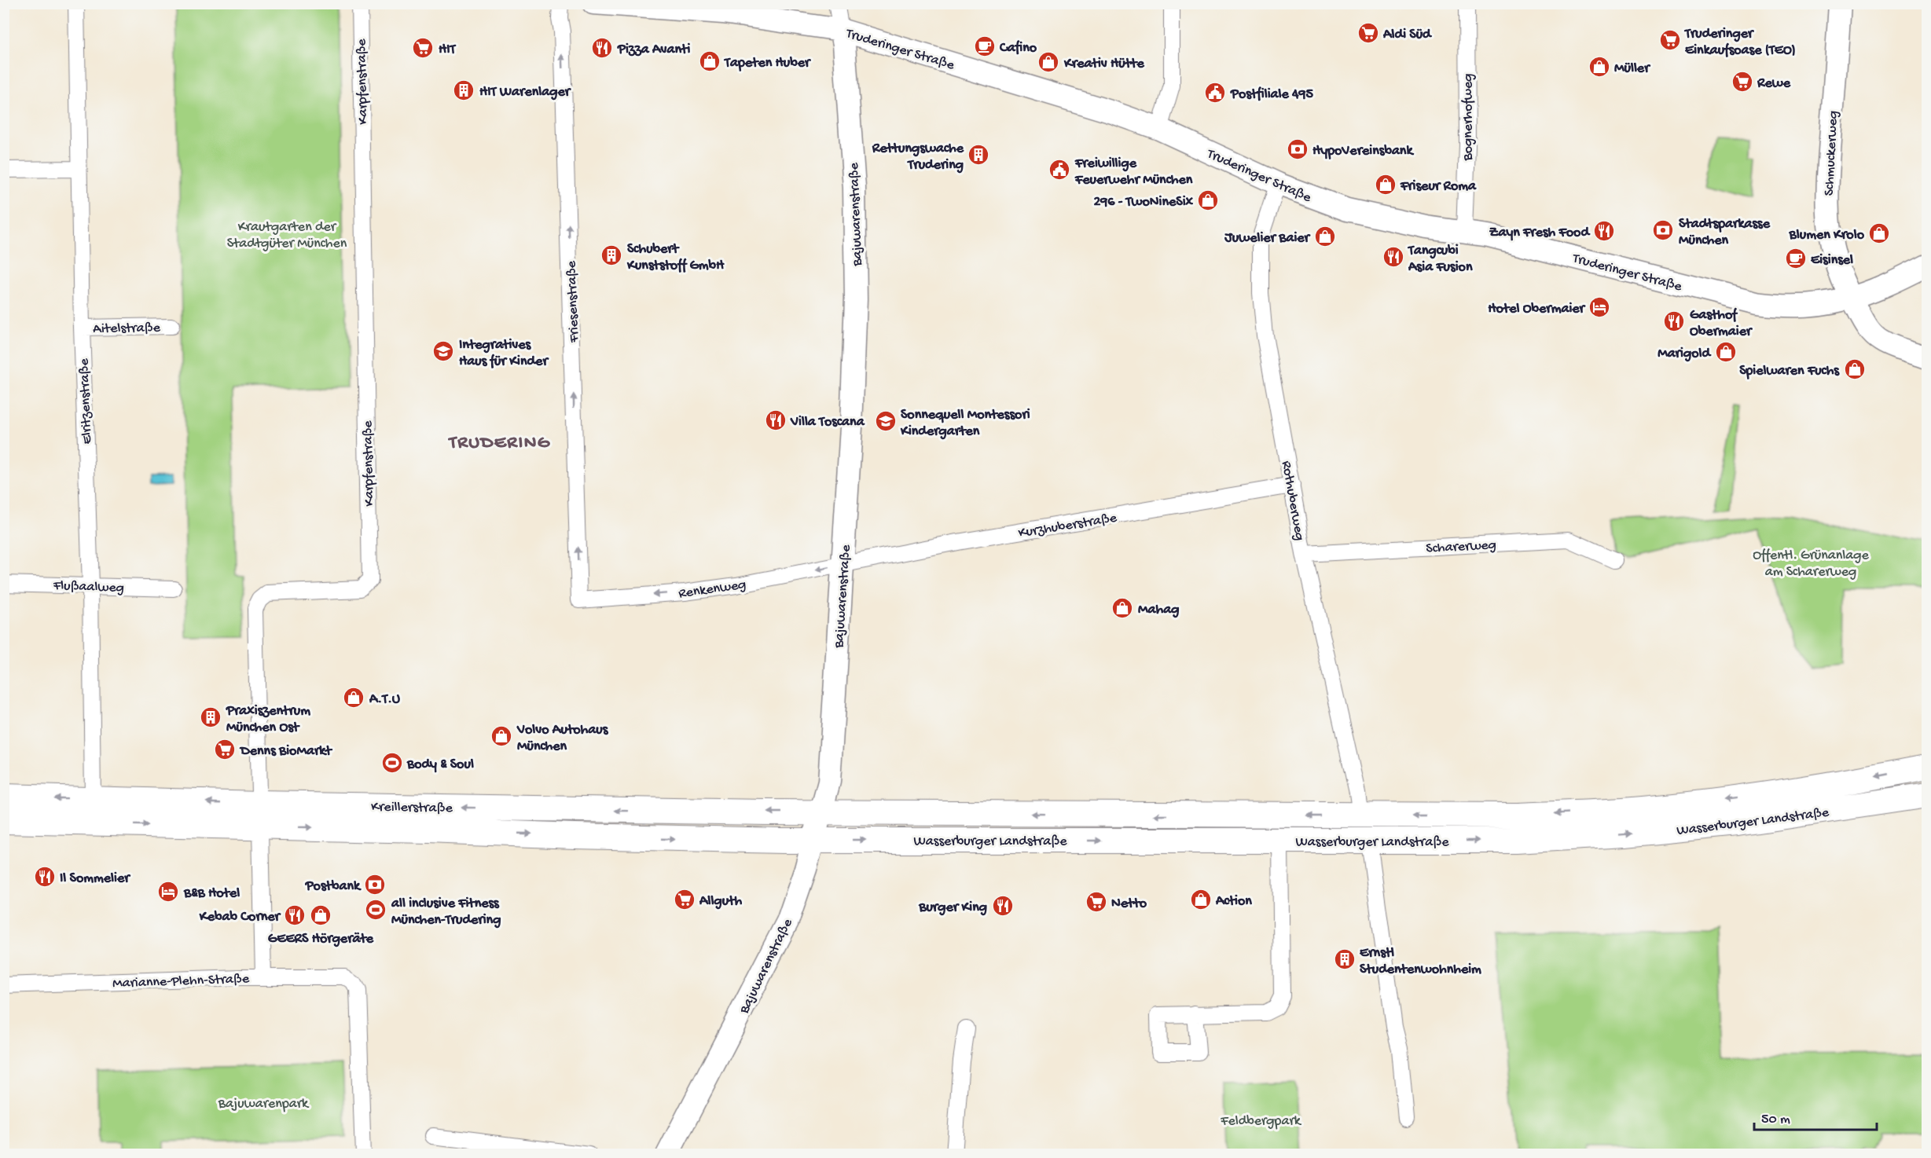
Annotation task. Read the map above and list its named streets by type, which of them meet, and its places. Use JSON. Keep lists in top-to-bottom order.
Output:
{
  "streets": {
    "main road": ["Kreillerstraße", "Wasserburger Landstraße"],
    "street": [
      "Truderinger Straße",
      "Karpfenstraße",
      "Bognerhofweg",
      "Schmuckerweg",
      "Bajuwarenstraße",
      "Friesenstraße",
      "Aitelstraße",
      "Elritzenstraße",
      "Rothuberweg",
      "Kurzhuberstraße",
      "Scharerweg",
      "Flußaalweg",
      "Renkenweg",
      "Marianne-Plehn-Straße"
    ]
  },
  "crossings": [
    ["Truderinger Straße", "Bognerhofweg"],
    ["Truderinger Straße", "Schmuckerweg"],
    ["Truderinger Straße", "Bajuwarenstraße"],
    ["Truderinger Straße", "Rothuberweg"],
    ["Karpfenstraße", "Kreillerstraße"],
    ["Karpfenstraße", "Marianne-Plehn-Straße"],
    ["Bajuwarenstraße", "Kurzhuberstraße"],
    ["Bajuwarenstraße", "Renkenweg"],
    ["Bajuwarenstraße", "Kreillerstraße"],
    ["Bajuwarenstraße", "Wasserburger Landstraße"],
    ["Friesenstraße", "Renkenweg"],
    ["Aitelstraße", "Elritzenstraße"],
    ["Elritzenstraße", "Flußaalweg"],
    ["Elritzenstraße", "Kreillerstraße"],
    ["Rothuberweg", "Kurzhuberstraße"],
    ["Rothuberweg", "Scharerweg"],
    ["Rothuberweg", "Wasserburger Landstraße"],
    ["Kurzhuberstraße", "Renkenweg"],
    ["Kreillerstraße", "Wasserburger Landstraße"],
    ["Kreillerstraße", "Marianne-Plehn-Straße"]
  ],
  "one_way": ["Friesenstraße", "Renkenweg"],
  "districts": ["TRUDERING"],
  "parks": [
    "Krautgarten der Stadtgüter München",
    "Offentl. Grünanlage am Scharerweg",
    "Bajuwarenpark",
    "Feldbergpark"
  ],
  "places": {
    "supermarket": [
      "Aldi Süd",
      "Truderinger Einkaufsoase (TEO)",
      "HIT",
      "Rewe",
      "Denns BioMarkt",
      "Allguth",
      "Netto"
    ],
    "cafe": ["Cafino", "Eisinsel"],
    "restaurant": [
      "Pizza Avanti",
      "Zayn Fresh Food",
      "Tangcubi Asia Fusion",
      "Gasthof Obermaier",
      "Villa Toscana",
      "Il Sommelier",
      "Burger King",
      "Kebab Corner"
    ],
    "shop": [
      "Tapeten Huber",
      "Kreativ Hütte",
      "Müller",
      "Friseur Roma",
      "296 - TwoNineSix",
      "Blumen Krolo",
      "Juwelier Baier",
      "Marigold",
      "Spielwaren Fuchs",
      "Mahag",
      "A.T.U",
      "Volvo Autohaus München",
      "Action",
      "GEERS Hörgeräte"
    ],
    "building": [
      "HIT Warenlager",
      "Rettungswache Trudering",
      "Schubert Kunststoff GmbH",
      "Praxiszentrum München Ost",
      "Ernstl Studentenwohnheim"
    ],
    "public building": ["Postfiliale 495", "Freiwillige Feuerwehr München"],
    "bank": ["HypoVereinsbank", "Stadtsparkasse München", "Postbank"],
    "hotel": ["Hotel Obermaier", "B&B Hotel"],
    "school or university": ["Integratives Haus für Kinder", "Sonnequell Montessori Kindergarten"],
    "sports": ["Body & Soul", "all inclusive Fitness München-Trudering"]
  },
  "scale_bar": "50 m"
}
